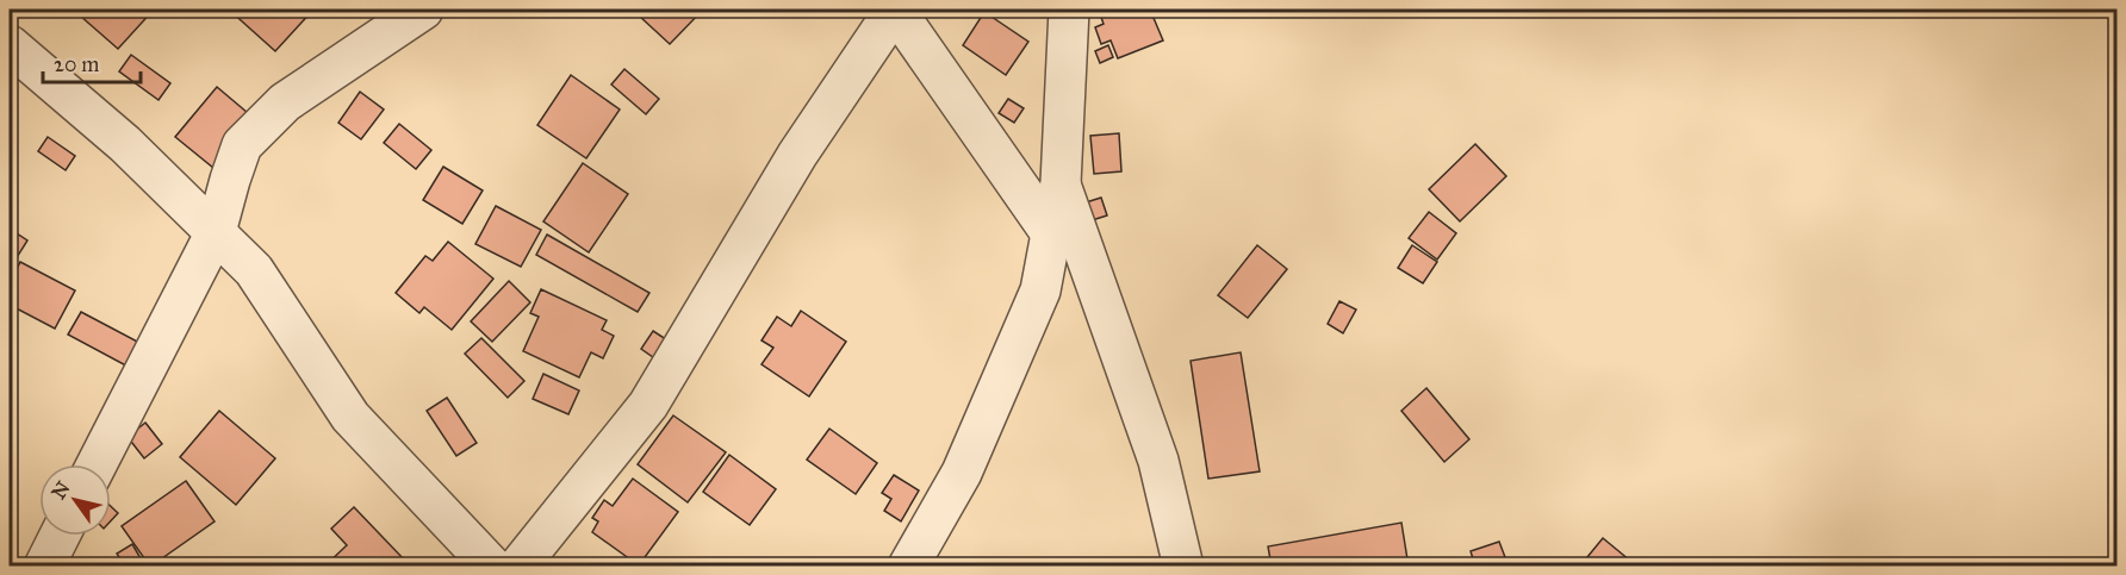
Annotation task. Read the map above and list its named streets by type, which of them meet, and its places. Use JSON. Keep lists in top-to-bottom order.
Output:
{
  "scale_bar": "20 m",
  "north": "top left"
}
